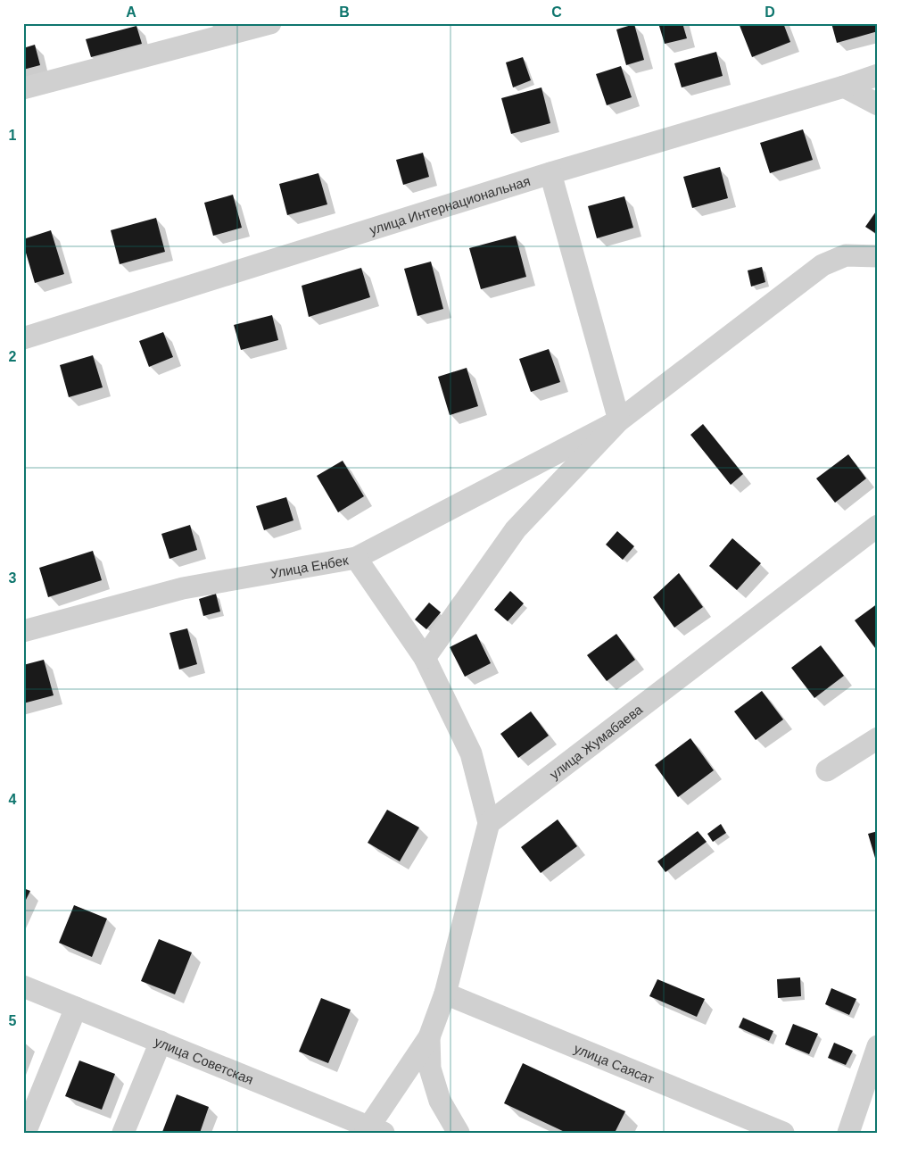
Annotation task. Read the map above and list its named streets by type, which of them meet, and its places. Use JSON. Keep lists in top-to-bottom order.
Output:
{
  "streets": {
    "street": [
      "улица Интернациональная",
      "Улица Енбек",
      "улица Жумабаева",
      "улица Советская",
      "улица Саясат"
    ]
  },
  "crossings": [
    ["Улица Енбек", "улица Жумабаева"]
  ],
  "grid": {
    "columns": [
      "A",
      "B",
      "C",
      "D"
    ],
    "rows": [
      "1",
      "2",
      "3",
      "4",
      "5"
    ]
  }
}
